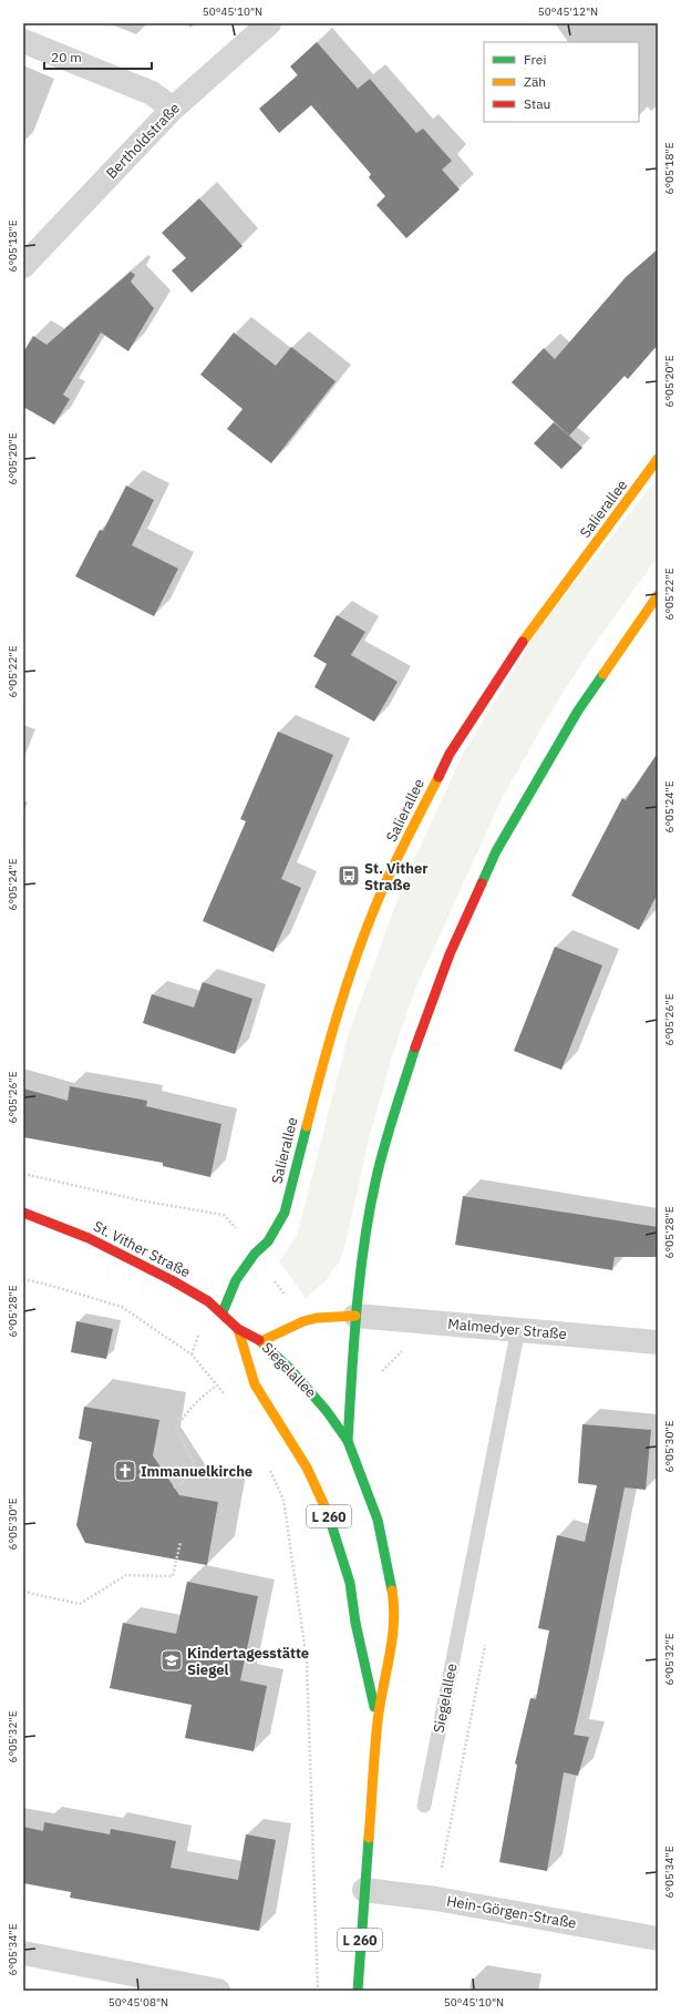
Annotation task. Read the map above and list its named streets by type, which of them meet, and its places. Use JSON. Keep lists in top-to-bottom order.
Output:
{
  "streets": {
    "street": [
      "Bertholdstraße",
      "Salierallee",
      "St. Vither Straße",
      "Malmedyer Straße",
      "Siegelallee",
      "L 260",
      "Hein-Görgen-Straße"
    ]
  },
  "crossings": [
    ["Salierallee", "St. Vither Straße"],
    ["St. Vither Straße", "Siegelallee"],
    ["Malmedyer Straße", "Siegelallee"],
    ["Siegelallee", "Hein-Görgen-Straße"]
  ],
  "places": {
    "bus stop": ["St. Vither Straße"],
    "church": ["Immanuelkirche"],
    "school or university": ["Kindertagesstätte Siegel"]
  },
  "legend": ["Frei", "Zäh", "Stau"],
  "scale_bar": "20 m",
  "coordinates": [
    "50°45'10\"N",
    "50°45'12\"N",
    "6°05'18\"E",
    "6°05'20\"E",
    "6°05'22\"E",
    "6°05'24\"E",
    "6°05'26\"E",
    "6°05'28\"E",
    "6°05'30\"E",
    "6°05'32\"E",
    "6°05'34\"E",
    "50°45'08\"N"
  ]
}
